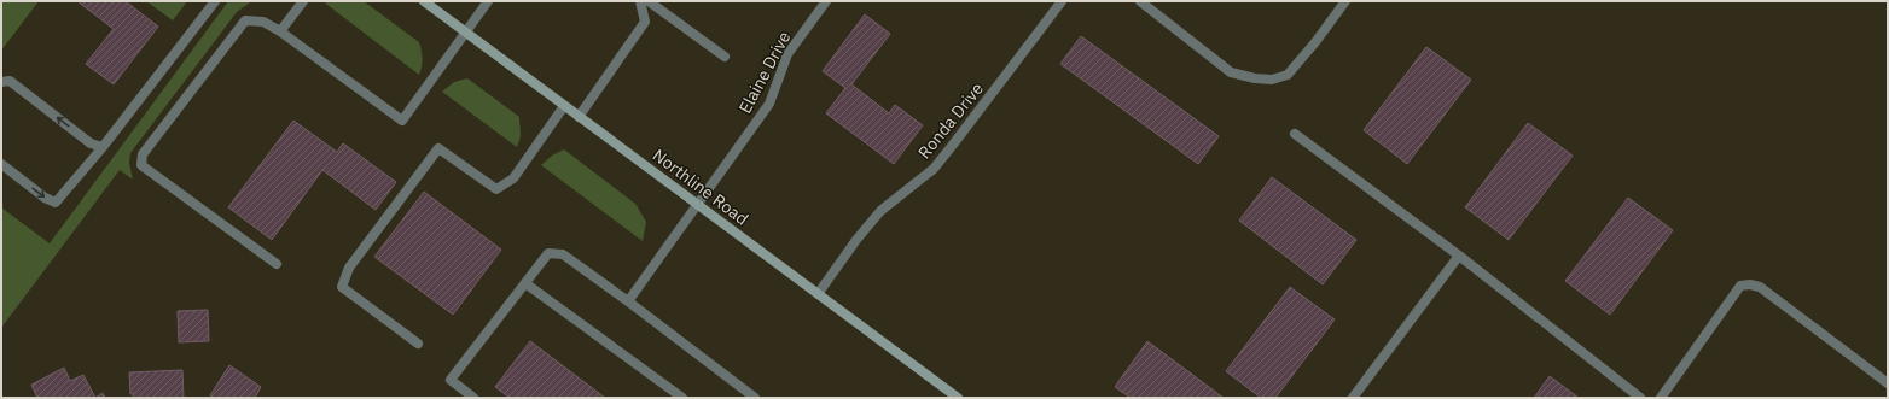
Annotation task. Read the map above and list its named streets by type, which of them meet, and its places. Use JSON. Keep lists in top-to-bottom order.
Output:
{
  "streets": {
    "main road": ["Northline Road"],
    "lane": ["Elaine Drive", "Ronda Drive"]
  },
  "crossings": [
    ["Elaine Drive", "Northline Road"],
    ["Ronda Drive", "Northline Road"]
  ]
}
